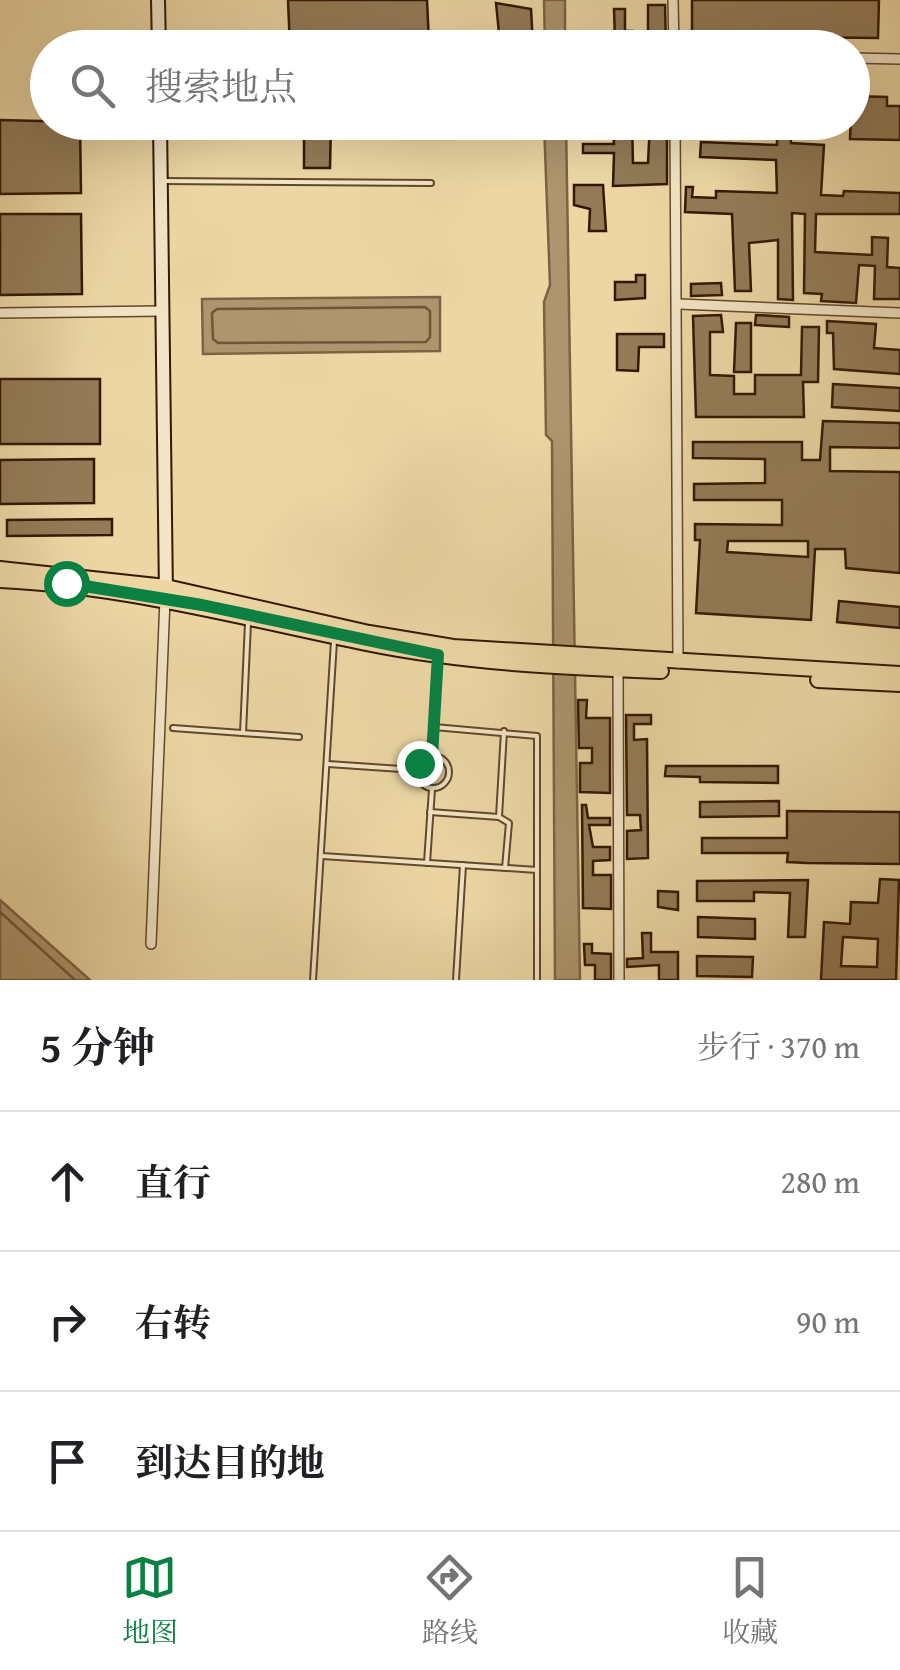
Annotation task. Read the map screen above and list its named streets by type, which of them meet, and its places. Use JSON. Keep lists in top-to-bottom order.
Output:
{
  "page": {
    "search": "搜索地点",
    "heading": ["5 分钟", "步行 · 370 m"],
    "list": [
      ["直行", "280 m"],
      ["右转", "90 m"],
      "到达目的地"
    ],
    "nav": ["地图", "路线", "收藏"]
  }
}
